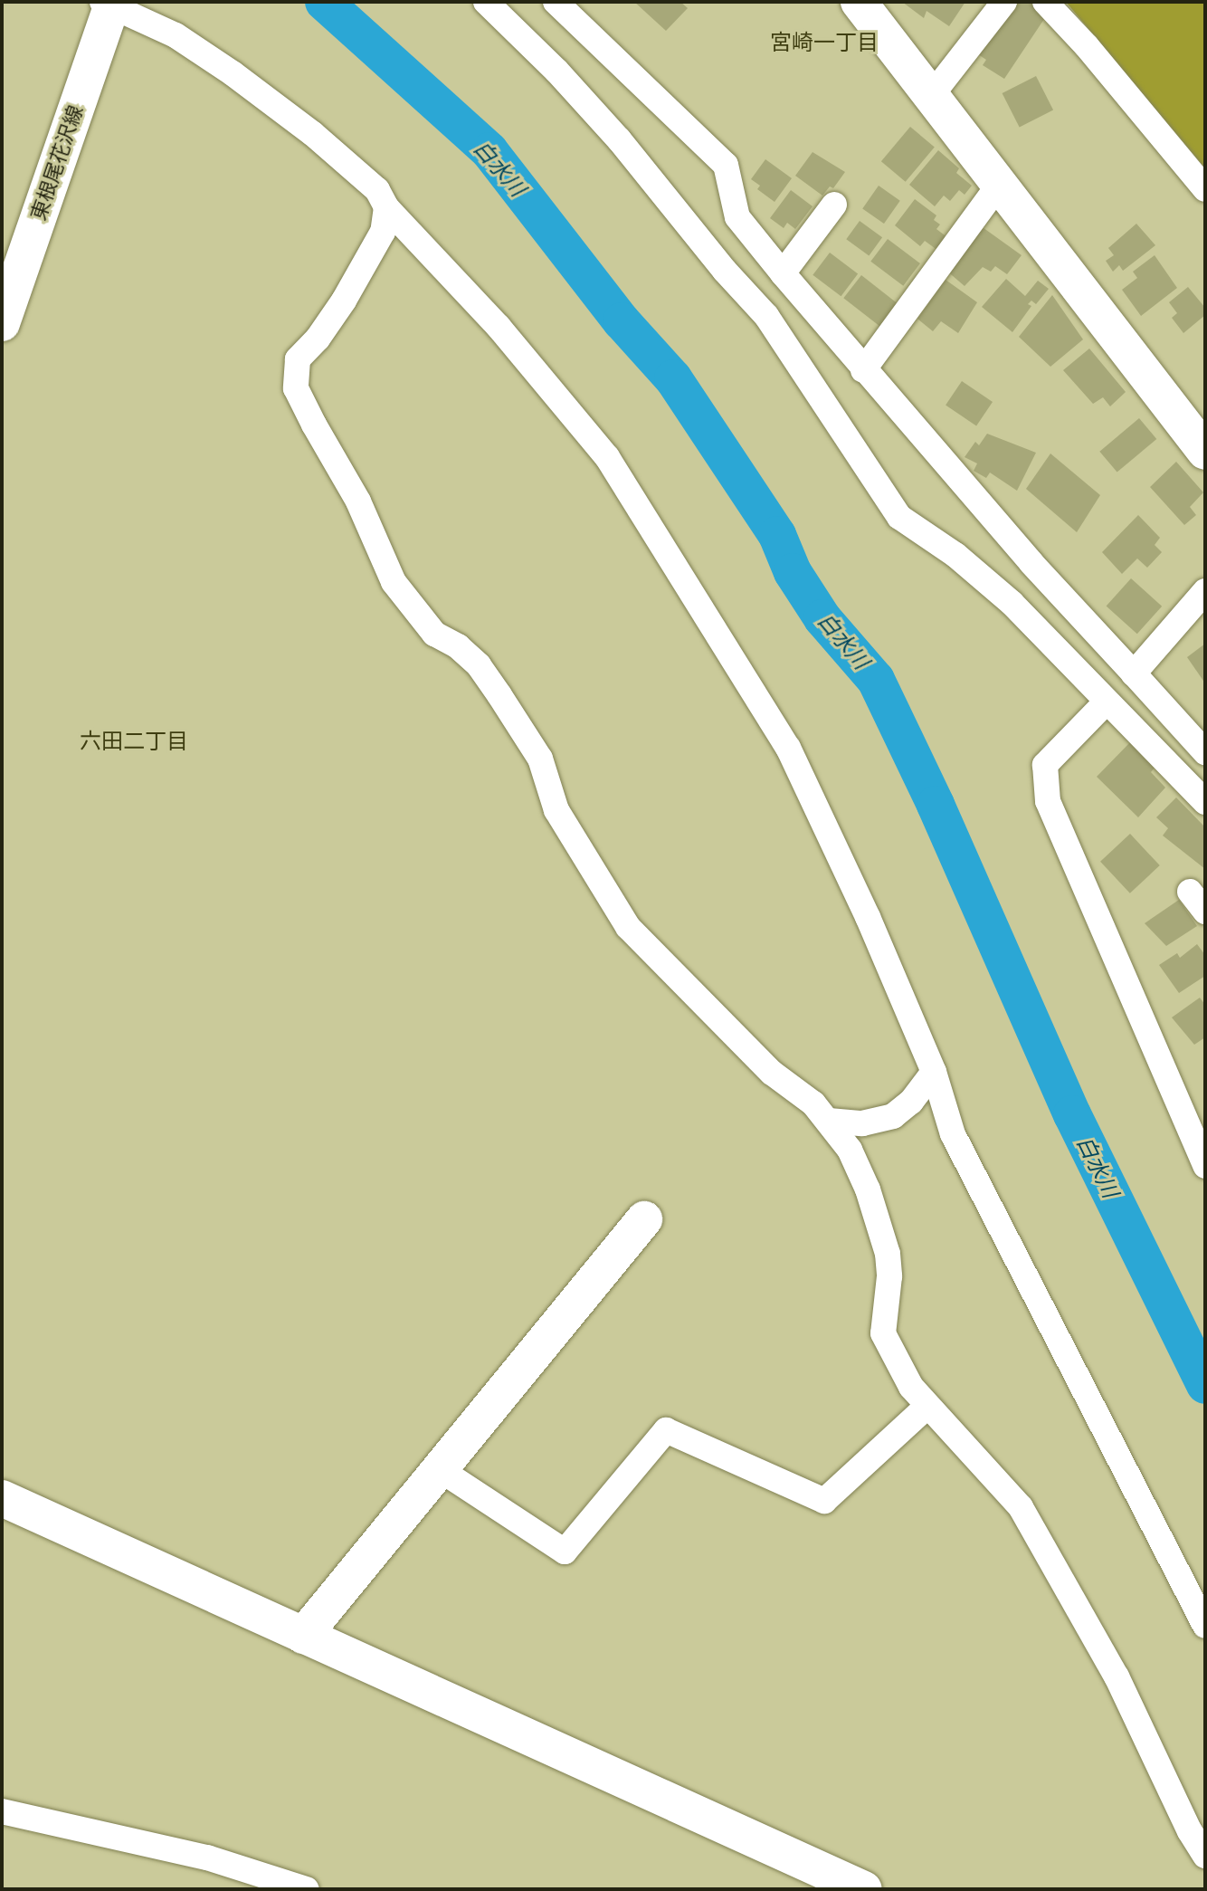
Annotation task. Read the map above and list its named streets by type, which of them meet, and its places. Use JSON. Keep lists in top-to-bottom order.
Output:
{
  "streets": {
    "street": ["東根尾花沢線"]
  },
  "districts": ["宮崎一丁目", "六田二丁目"],
  "water": ["白水川"]
}
